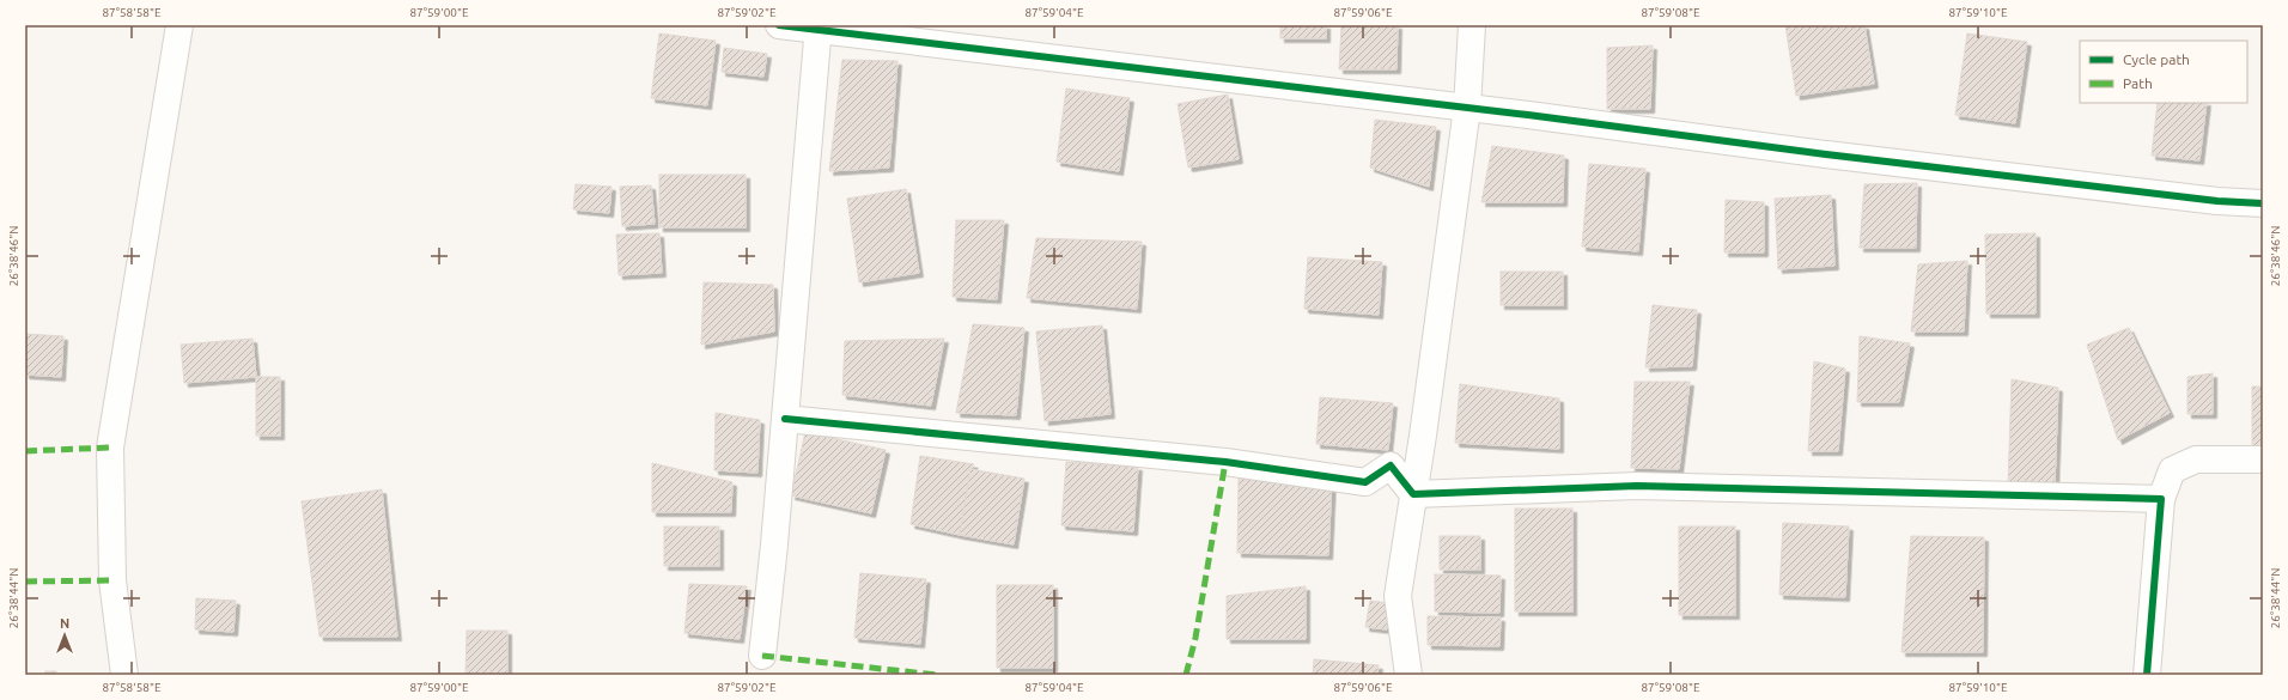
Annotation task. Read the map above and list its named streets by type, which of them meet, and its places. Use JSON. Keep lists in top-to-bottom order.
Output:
{
  "legend": ["Cycle path", "Path"],
  "north": "top",
  "coordinates": [
    "87°58'58\"E",
    "87°59'00\"E",
    "87°59'02\"E",
    "87°59'04\"E",
    "87°59'06\"E",
    "87°59'08\"E",
    "87°59'10\"E",
    "26°38'46\"N",
    "26°38'44\"N"
  ]
}
